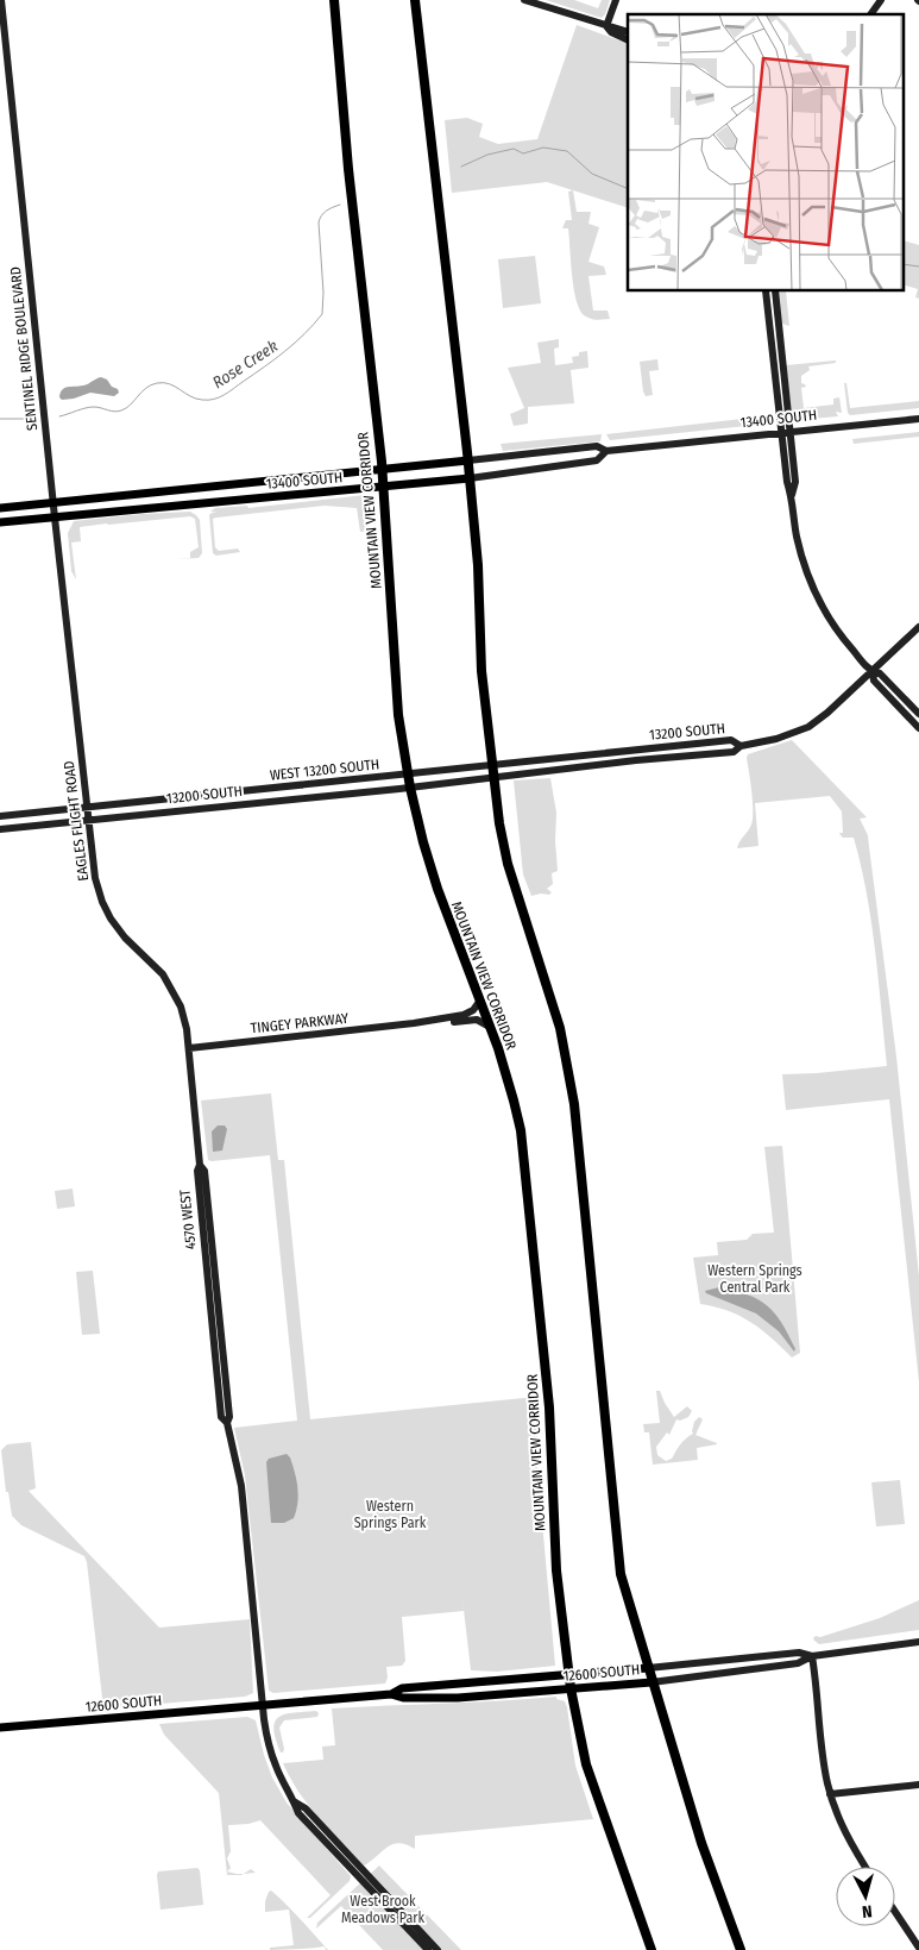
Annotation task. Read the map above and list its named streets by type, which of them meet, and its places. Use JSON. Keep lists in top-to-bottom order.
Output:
{
  "streets": {
    "highway": ["MOUNTAIN VIEW CORRIDOR"],
    "main road": ["13400 SOUTH", "12600 SOUTH"],
    "street": [
      "SENTINEL RIDGE BOULEVARD",
      "13200 SOUTH",
      "WEST 13200 SOUTH",
      "EAGLES FLIGHT ROAD",
      "TINGEY PARKWAY",
      "4570 WEST"
    ]
  },
  "crossings": [
    ["SENTINEL RIDGE BOULEVARD", "13400 SOUTH"],
    ["SENTINEL RIDGE BOULEVARD", "EAGLES FLIGHT ROAD"],
    ["13400 SOUTH", "MOUNTAIN VIEW CORRIDOR"],
    ["13400 SOUTH", "EAGLES FLIGHT ROAD"],
    ["MOUNTAIN VIEW CORRIDOR", "13200 SOUTH"],
    ["MOUNTAIN VIEW CORRIDOR", "WEST 13200 SOUTH"],
    ["MOUNTAIN VIEW CORRIDOR", "TINGEY PARKWAY"],
    ["MOUNTAIN VIEW CORRIDOR", "12600 SOUTH"],
    ["13200 SOUTH", "WEST 13200 SOUTH"],
    ["13200 SOUTH", "EAGLES FLIGHT ROAD"],
    ["WEST 13200 SOUTH", "EAGLES FLIGHT ROAD"],
    ["EAGLES FLIGHT ROAD", "TINGEY PARKWAY"],
    ["EAGLES FLIGHT ROAD", "4570 WEST"],
    ["4570 WEST", "12600 SOUTH"]
  ],
  "water": ["Rose Creek"],
  "parks": ["Western Springs Central Park", "Western Springs Park", "West Brook Meadows Park"],
  "north": "bottom"
}
